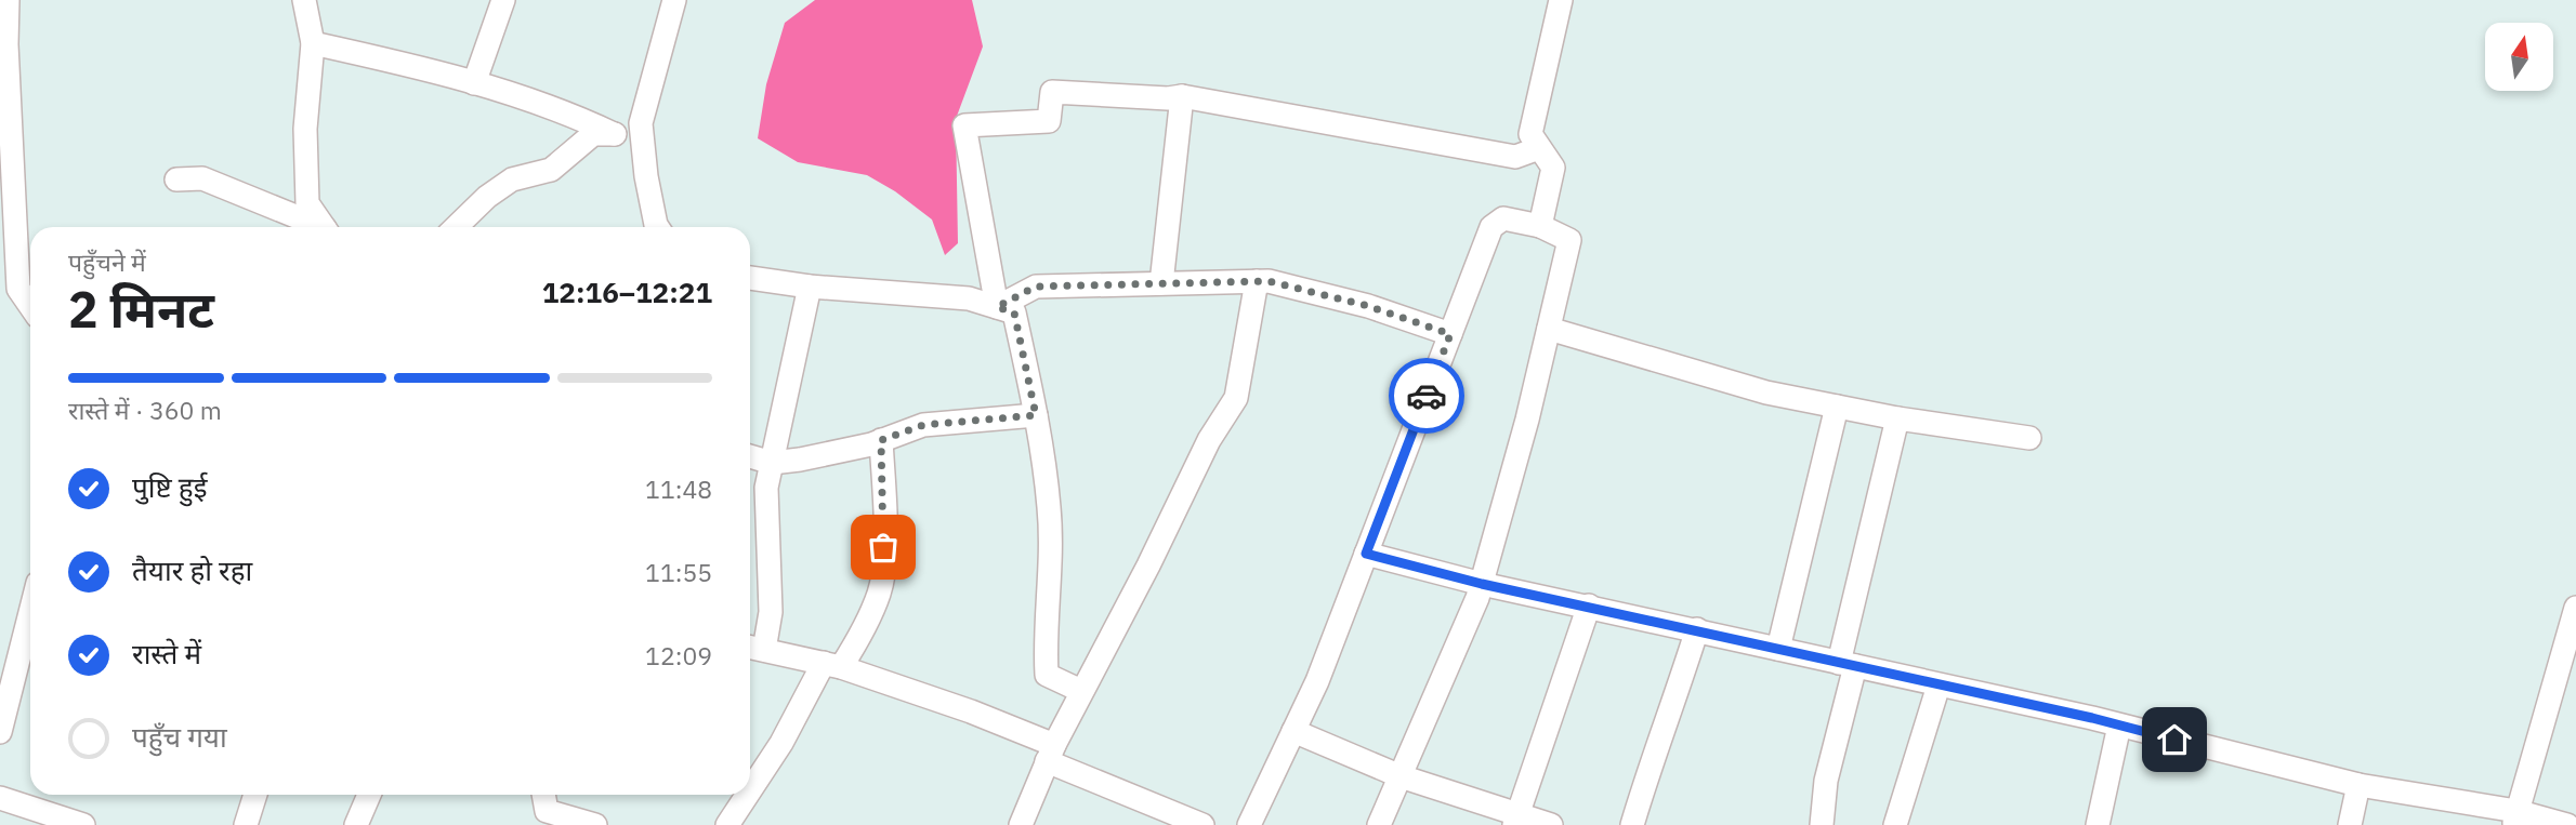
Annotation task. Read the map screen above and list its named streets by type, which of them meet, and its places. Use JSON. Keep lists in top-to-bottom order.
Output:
{
  "north": "top",
  "page": {
    "heading": ["2 मिनट", "पहुँचने में", "12:16–12:21"],
    "bar": "रास्ते में · 360 m",
    "list": [
      ["पुष्टि हुई", "11:48"],
      ["तैयार हो रहा", "11:55"],
      ["रास्ते में", "12:09"],
      "पहुँच गया"
    ]
  }
}
